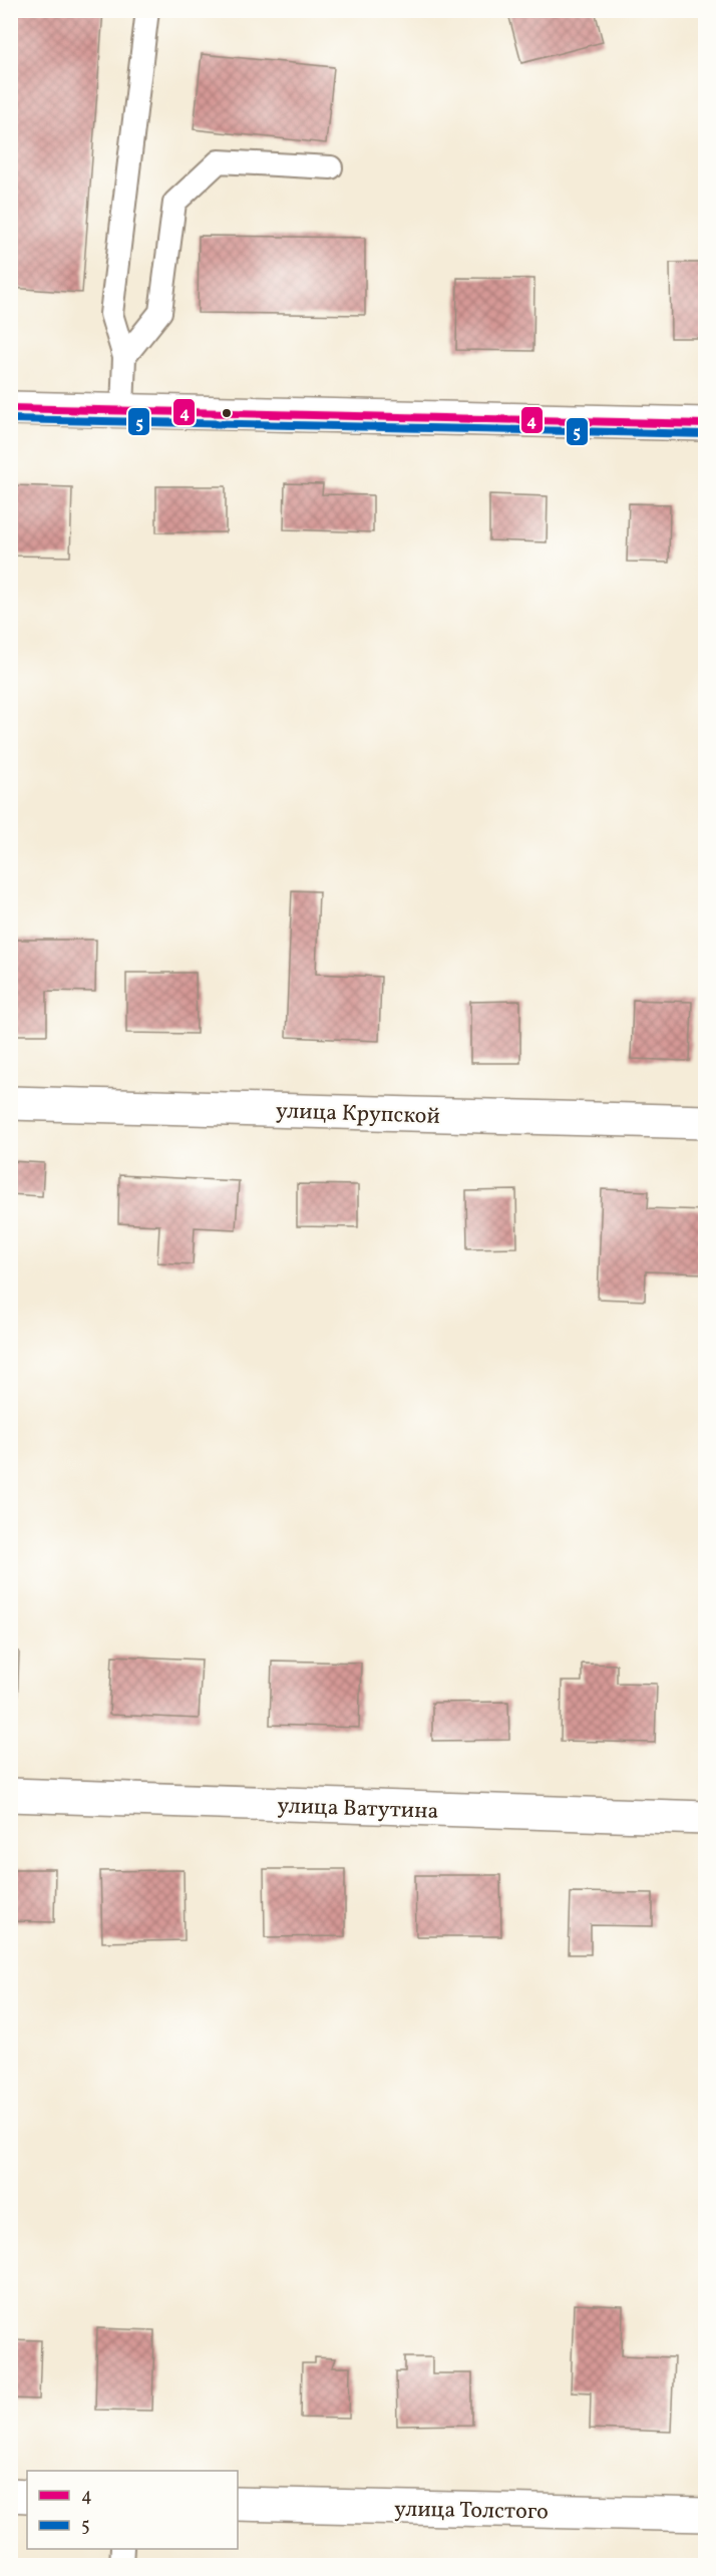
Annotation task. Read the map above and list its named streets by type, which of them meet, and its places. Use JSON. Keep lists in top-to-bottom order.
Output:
{
  "streets": {
    "street": ["улица Крупской", "улица Ватутина", "улица Толстого"]
  },
  "lines": ["transit line 4", "transit line 5"],
  "legend": ["4", "5"]
}
